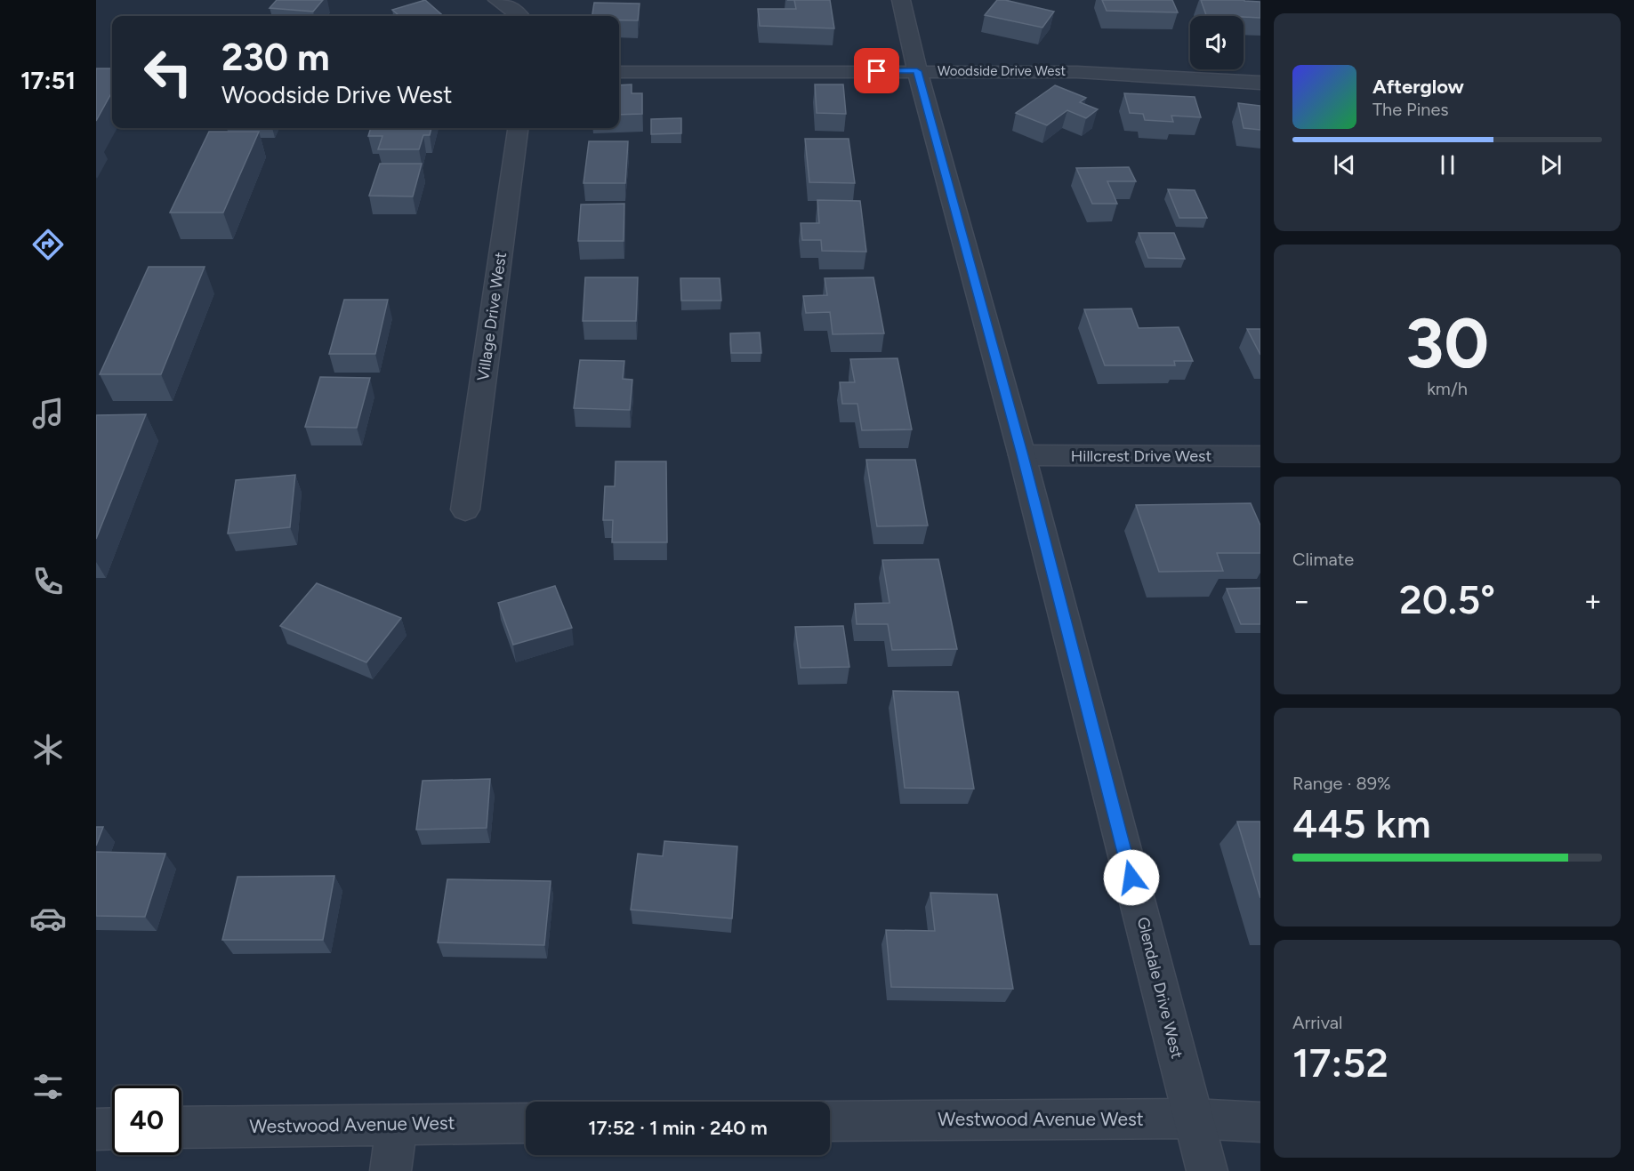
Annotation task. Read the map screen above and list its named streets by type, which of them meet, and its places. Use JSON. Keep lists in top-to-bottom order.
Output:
{
  "streets": {
    "street": [
      "Woodside Drive West",
      "Village Drive West",
      "Hillcrest Drive West",
      "Glendale Drive West",
      "Westwood Avenue West"
    ]
  },
  "crossings": [
    ["Woodside Drive West", "Glendale Drive West"],
    ["Hillcrest Drive West", "Glendale Drive West"],
    ["Glendale Drive West", "Westwood Avenue West"]
  ],
  "page": {
    "tabs": "17:51",
    "turn": ["230 m", "Woodside Drive West"],
    "song": ["Afterglow", "The Pines"],
    "tile": [
      ["30", "km/h"],
      "Climate",
      ["Range · 89%", "445 km"],
      ["Arrival", "17:52"]
    ],
    "heat": ["−", "20.5°", "+"],
    "limit": "40",
    "trip": "17:52 · 1 min · 240 m"
  }
}
